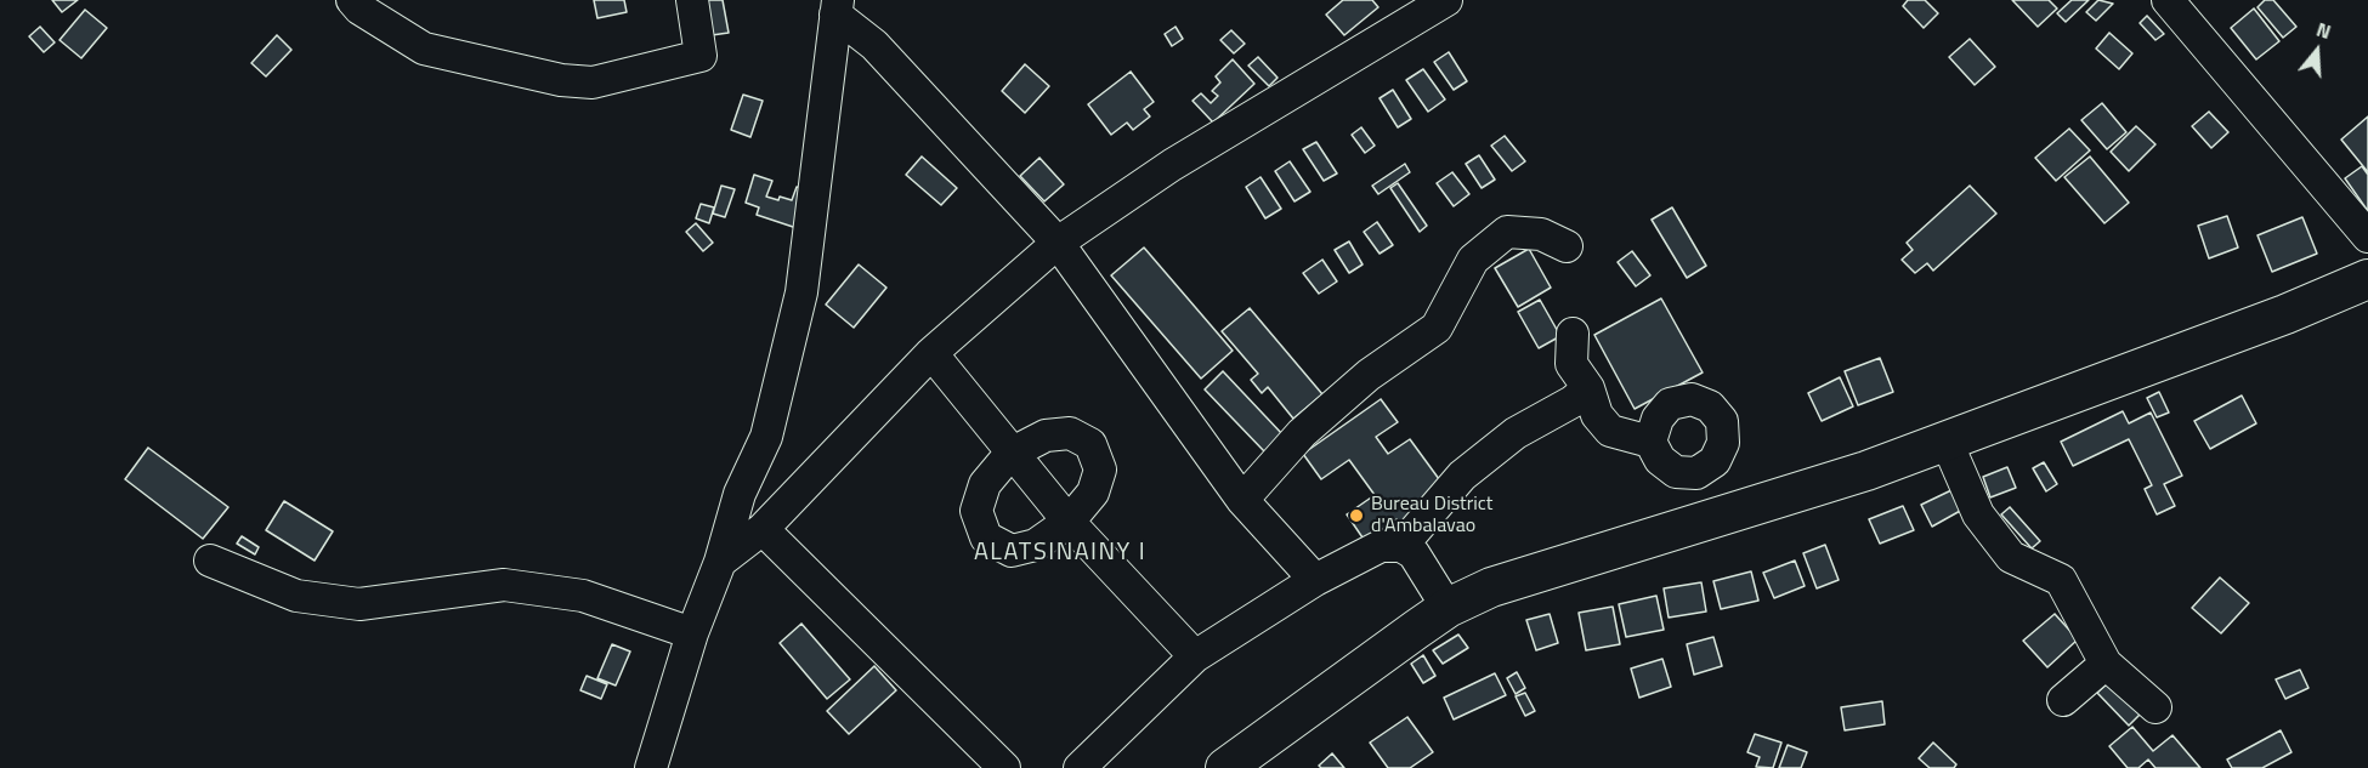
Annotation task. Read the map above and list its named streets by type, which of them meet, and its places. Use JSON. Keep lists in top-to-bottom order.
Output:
{
  "districts": ["ALATSINAINY I"],
  "places": ["Bureau District d'Ambalavao"],
  "north": "top"
}
